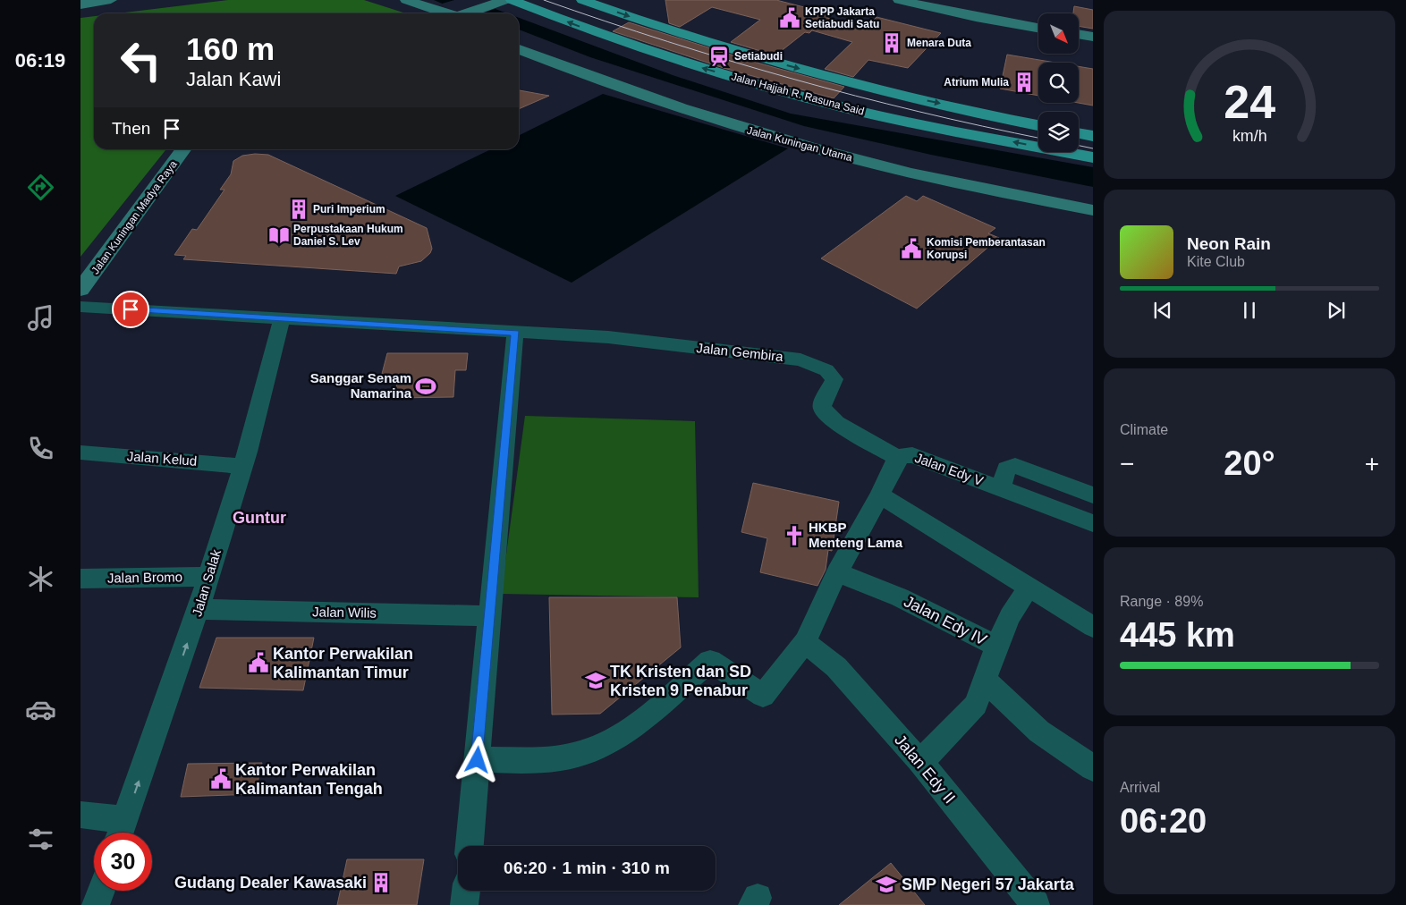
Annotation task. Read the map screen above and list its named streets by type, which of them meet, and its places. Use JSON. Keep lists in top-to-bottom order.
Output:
{
  "streets": {
    "main road": ["Jalan Hajjah R. Rasuna Said", "Jalan Kuningan Utama", "Jalan Kuningan Madya Raya"],
    "street": [
      "Jalan Gembira",
      "Jalan Kelud",
      "Jalan Edy V",
      "Jalan Bromo",
      "Jalan Salak",
      "Jalan Wilis",
      "Jalan Edy IV",
      "Jalan Edy II"
    ]
  },
  "crossings": [
    ["Jalan Gembira", "Jalan Edy V"],
    ["Jalan Kelud", "Jalan Salak"],
    ["Jalan Edy V", "Jalan Edy IV"],
    ["Jalan Edy V", "Jalan Edy II"],
    ["Jalan Bromo", "Jalan Salak"],
    ["Jalan Salak", "Jalan Wilis"],
    ["Jalan Edy IV", "Jalan Edy II"]
  ],
  "one_way": ["Jalan Salak"],
  "districts": ["Guntur"],
  "places": {
    "public building": [
      "KPPP Jakarta Setiabudi Satu",
      "Komisi Pemberantasan Korupsi",
      "Kantor Perwakilan Kalimantan Timur",
      "Kantor Perwakilan Kalimantan Tengah"
    ],
    "building": [
      "Menara Duta",
      "Atrium Mulia",
      "Puri Imperium",
      "Gudang Dealer Kawasaki"
    ],
    "station": ["Setiabudi"],
    "library": ["Perpustakaan Hukum Daniel S. Lev"],
    "sports": ["Sanggar Senam Namarina"],
    "church": ["HKBP Menteng Lama"],
    "school or university": ["TK Kristen dan SD Kristen 9 Penabur", "SMP Negeri 57 Jakarta"]
  },
  "north": "bottom right",
  "page": {
    "tabs": "06:19",
    "turn": ["160 m", "Jalan Kawi"],
    "then": "Then",
    "song": ["Neon Rain", "Kite Club"],
    "tile": [
      "Climate",
      ["Range · 89%", "445 km"],
      ["Arrival", "06:20"]
    ],
    "heat": ["−", "20°", "+"],
    "limit": "30",
    "trip": "06:20 · 1 min · 310 m",
    "gauge": ["24", "km/h"]
  }
}
